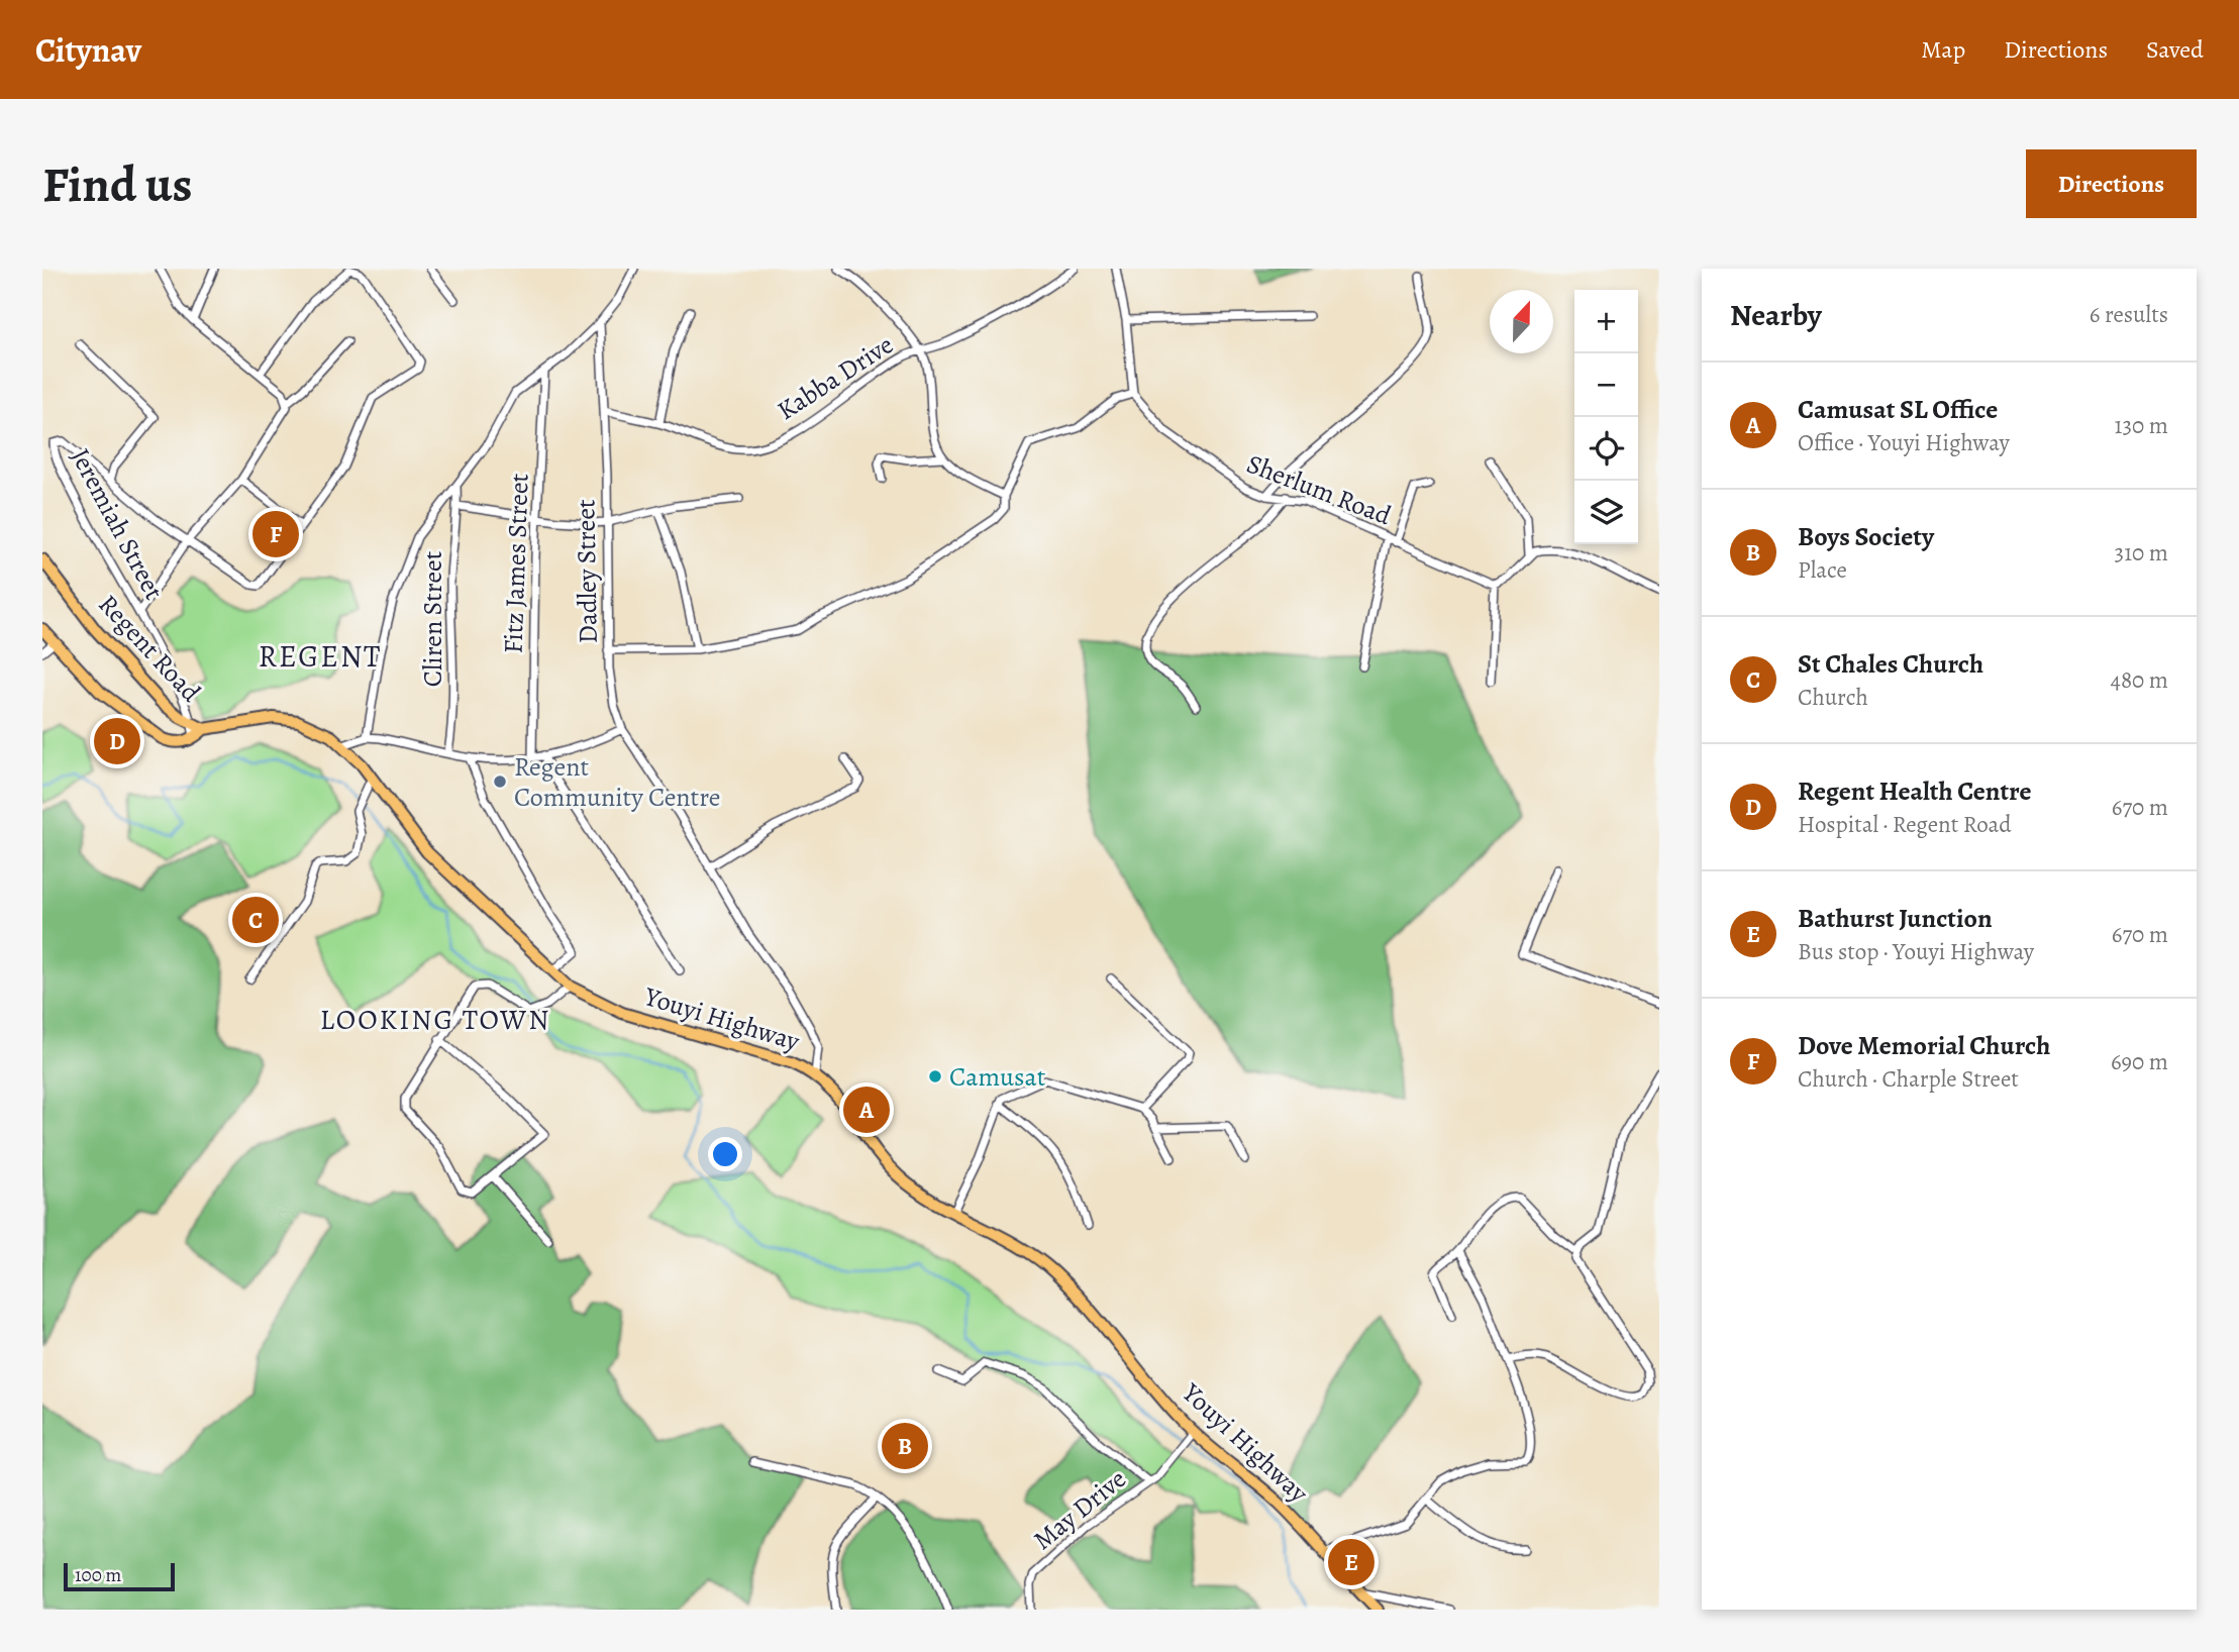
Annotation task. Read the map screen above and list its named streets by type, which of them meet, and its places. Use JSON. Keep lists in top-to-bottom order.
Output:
{
  "streets": {
    "main road": ["Regent Road", "Youyi Highway"],
    "street": [
      "Kabba Drive",
      "Sherlum Road",
      "Jeremiah Street",
      "Fitz James Street",
      "Dadley Street",
      "Cliren Street",
      "May Drive"
    ]
  },
  "crossings": [
    ["Kabba Drive", "Dadley Street"],
    ["Jeremiah Street", "Regent Road"],
    ["Dadley Street", "Youyi Highway"],
    ["Regent Road", "Youyi Highway"],
    ["Youyi Highway", "May Drive"]
  ],
  "districts": ["REGENT", "LOOKING TOWN"],
  "places": ["Regent Community Centre", "Camusat"],
  "scale_bar": "100 m",
  "north": "top",
  "page": {
    "header": "Citynav",
    "nav": ["Map", "Directions", "Saved"],
    "buttons": "Directions",
    "title": "Find us",
    "heading": ["Nearby", "6 results"],
    "map_buttons": ["+", "−"],
    "list": [
      {
        "mark": "A",
        "name": "Camusat SL Office",
        "note": "Office · Youyi Highway",
        "value": "130 m"
      },
      {
        "mark": "B",
        "name": "Boys Society",
        "note": "Place",
        "value": "310 m"
      },
      {
        "mark": "C",
        "name": "St Chales Church",
        "note": "Church",
        "value": "480 m"
      },
      {
        "mark": "D",
        "name": "Regent Health Centre",
        "note": "Hospital · Regent Road",
        "value": "670 m"
      },
      {
        "mark": "E",
        "name": "Bathurst Junction",
        "note": "Bus stop · Youyi Highway",
        "value": "670 m"
      },
      {
        "mark": "F",
        "name": "Dove Memorial Church",
        "note": "Church · Charple Street",
        "value": "690 m"
      }
    ],
    "pins": [
      "F",
      "D",
      "C",
      "A",
      "B",
      "E"
    ],
    "scale": "100 m"
  }
}
